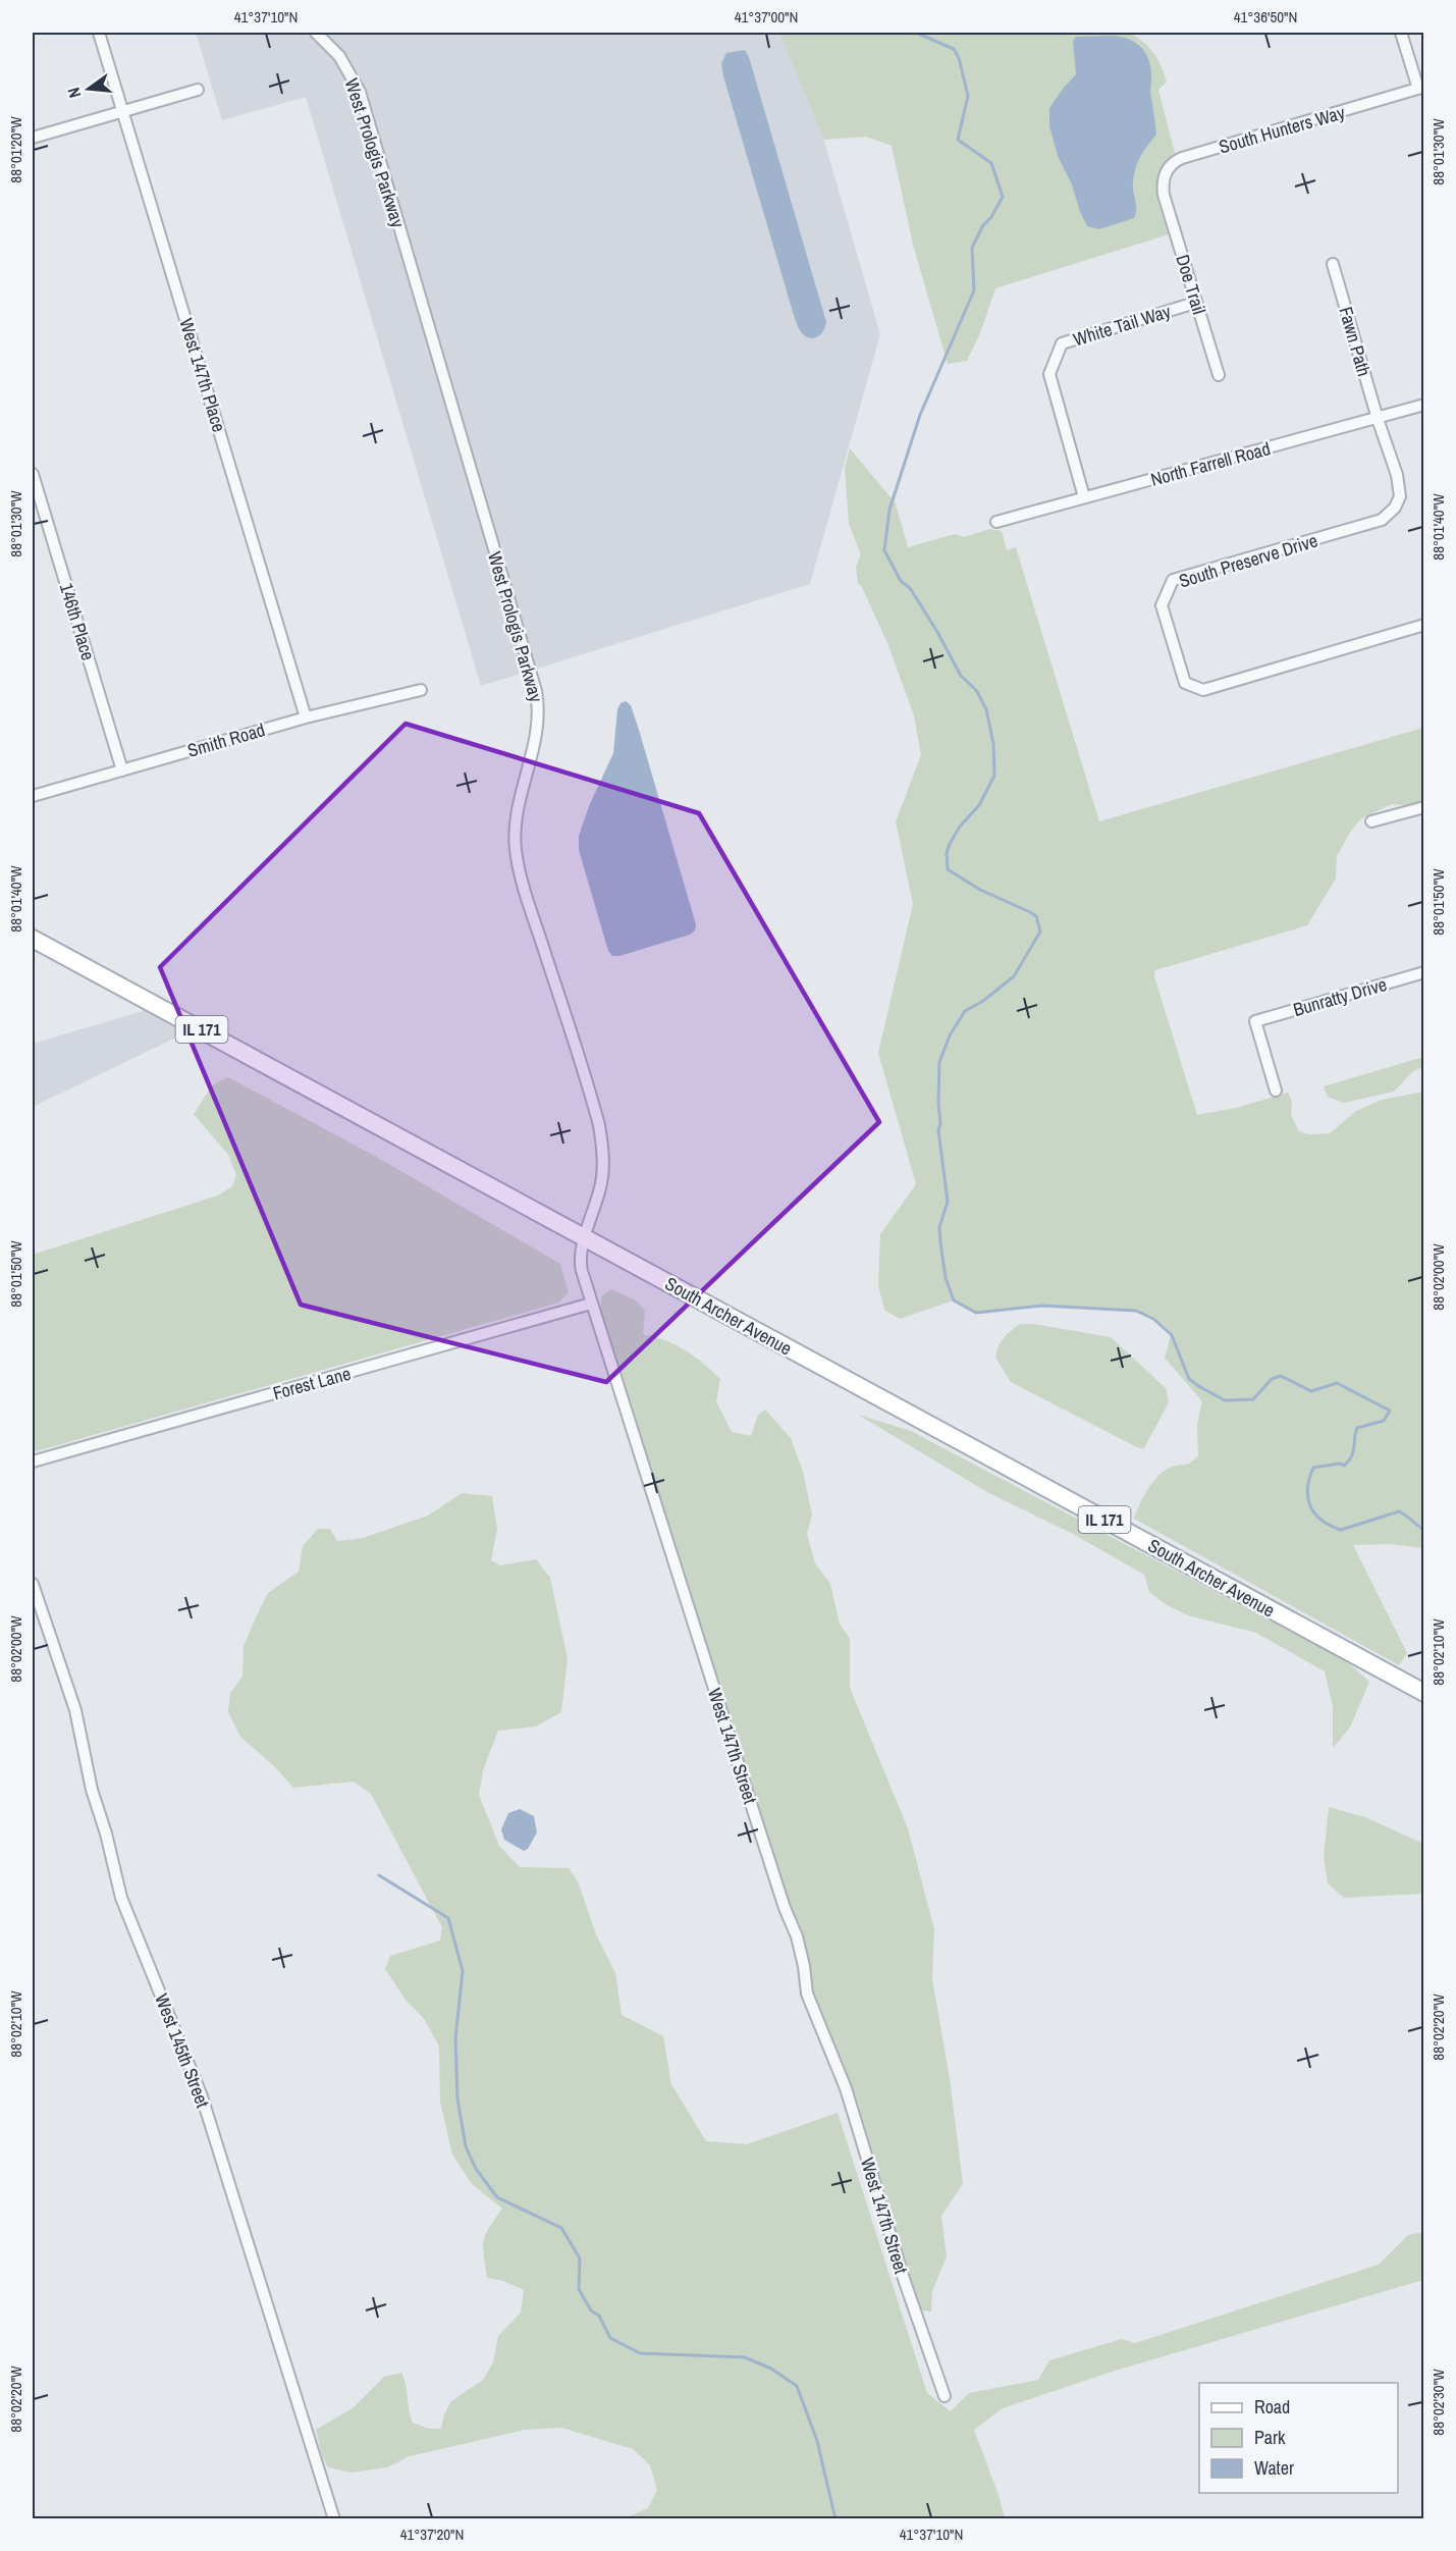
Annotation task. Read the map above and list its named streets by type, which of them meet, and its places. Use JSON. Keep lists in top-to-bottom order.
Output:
{
  "streets": {
    "main road": ["IL 171", "South Archer Avenue"],
    "street": [
      "South Hunters Way",
      "West Prologis Parkway",
      "Doe Trail",
      "White Tail Way",
      "Fawn Path",
      "West 147th Place",
      "North Farrell Road",
      "South Preserve Drive",
      "146th Place",
      "Smith Road",
      "Bunratty Drive",
      "Forest Lane",
      "West 147th Street",
      "West 145th Street"
    ]
  },
  "crossings": [
    ["South Hunters Way", "Doe Trail"],
    ["West Prologis Parkway", "South Archer Avenue"],
    ["West Prologis Parkway", "Forest Lane"],
    ["West Prologis Parkway", "West 147th Street"],
    ["Doe Trail", "White Tail Way"],
    ["White Tail Way", "North Farrell Road"],
    ["Fawn Path", "North Farrell Road"],
    ["Fawn Path", "South Preserve Drive"],
    ["West 147th Place", "Smith Road"],
    ["North Farrell Road", "South Preserve Drive"],
    ["146th Place", "Smith Road"],
    ["Forest Lane", "West 147th Street"]
  ],
  "legend": ["Road", "Park", "Water"],
  "north": "left",
  "coordinates": [
    "41°37'10\"N",
    "41°37'00\"N",
    "41°36'50\"N",
    "88°01'20\"W",
    "88°01'30\"W",
    "88°01'40\"W",
    "88°01'50\"W",
    "88°02'00\"W",
    "88°02'10\"W",
    "88°02'20\"W",
    "88°02'30\"W",
    "41°37'20\"N"
  ]
}
